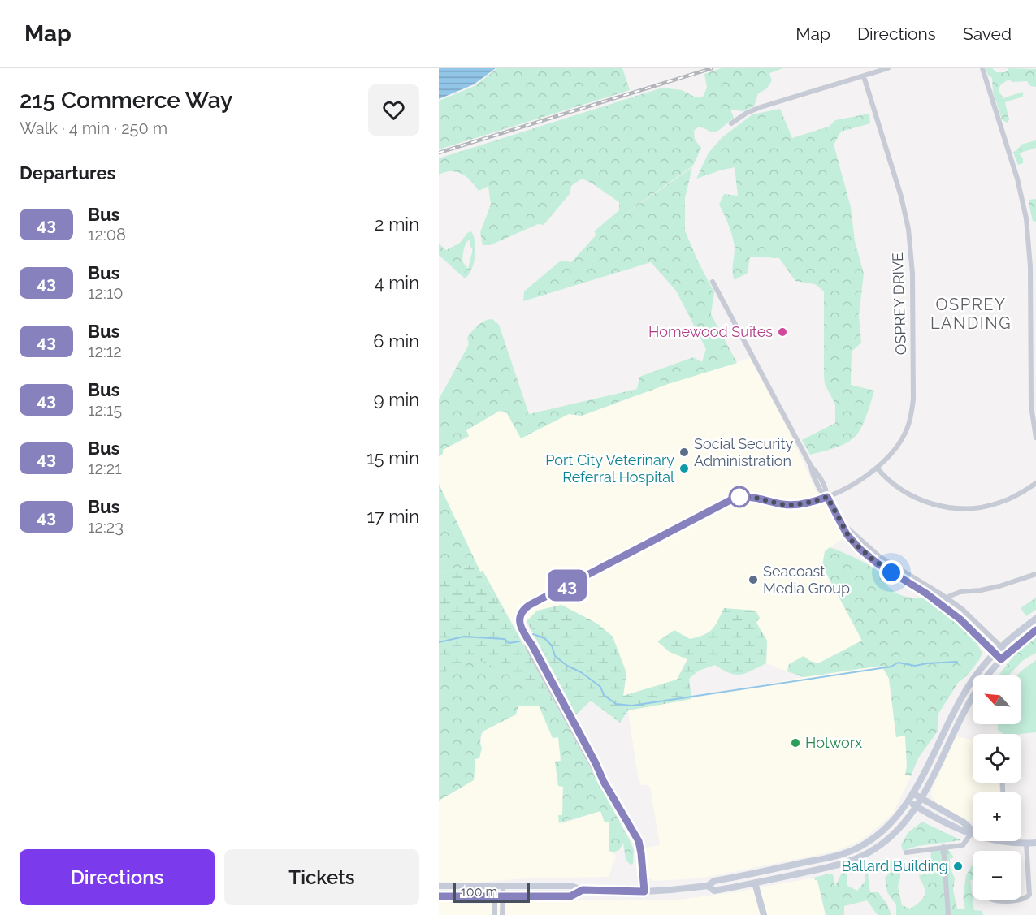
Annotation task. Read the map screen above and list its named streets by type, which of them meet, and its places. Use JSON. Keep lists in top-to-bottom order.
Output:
{
  "streets": {
    "street": ["OSPREY DRIVE"]
  },
  "districts": ["OSPREY LANDING"],
  "places": [
    "Homewood Suites",
    "Social Security Administration",
    "Port City Veterinary Referral Hospital",
    "Seacoast Media Group",
    "Hotworx",
    "Ballard Building"
  ],
  "lines": ["bus line 43"],
  "scale_bar": "100 m",
  "north": "top left",
  "page": {
    "header": "Map",
    "nav": ["Map", "Directions", "Saved"],
    "heading": [
      ["215 Commerce Way", "Walk · 4 min · 250 m"],
      "Departures"
    ],
    "on_map": "43",
    "list": [
      {
        "mark": "43",
        "name": "Bus",
        "note": "12:08",
        "value": "2 min"
      },
      {
        "mark": "43",
        "name": "Bus",
        "note": "12:10",
        "value": "4 min"
      },
      {
        "mark": "43",
        "name": "Bus",
        "note": "12:12",
        "value": "6 min"
      },
      {
        "mark": "43",
        "name": "Bus",
        "note": "12:15",
        "value": "9 min"
      },
      {
        "mark": "43",
        "name": "Bus",
        "note": "12:21",
        "value": "15 min"
      },
      {
        "mark": "43",
        "name": "Bus",
        "note": "12:23",
        "value": "17 min"
      }
    ],
    "map_buttons": ["+", "−"],
    "buttons": ["Directions", "Tickets"],
    "scale": "100 m"
  }
}
